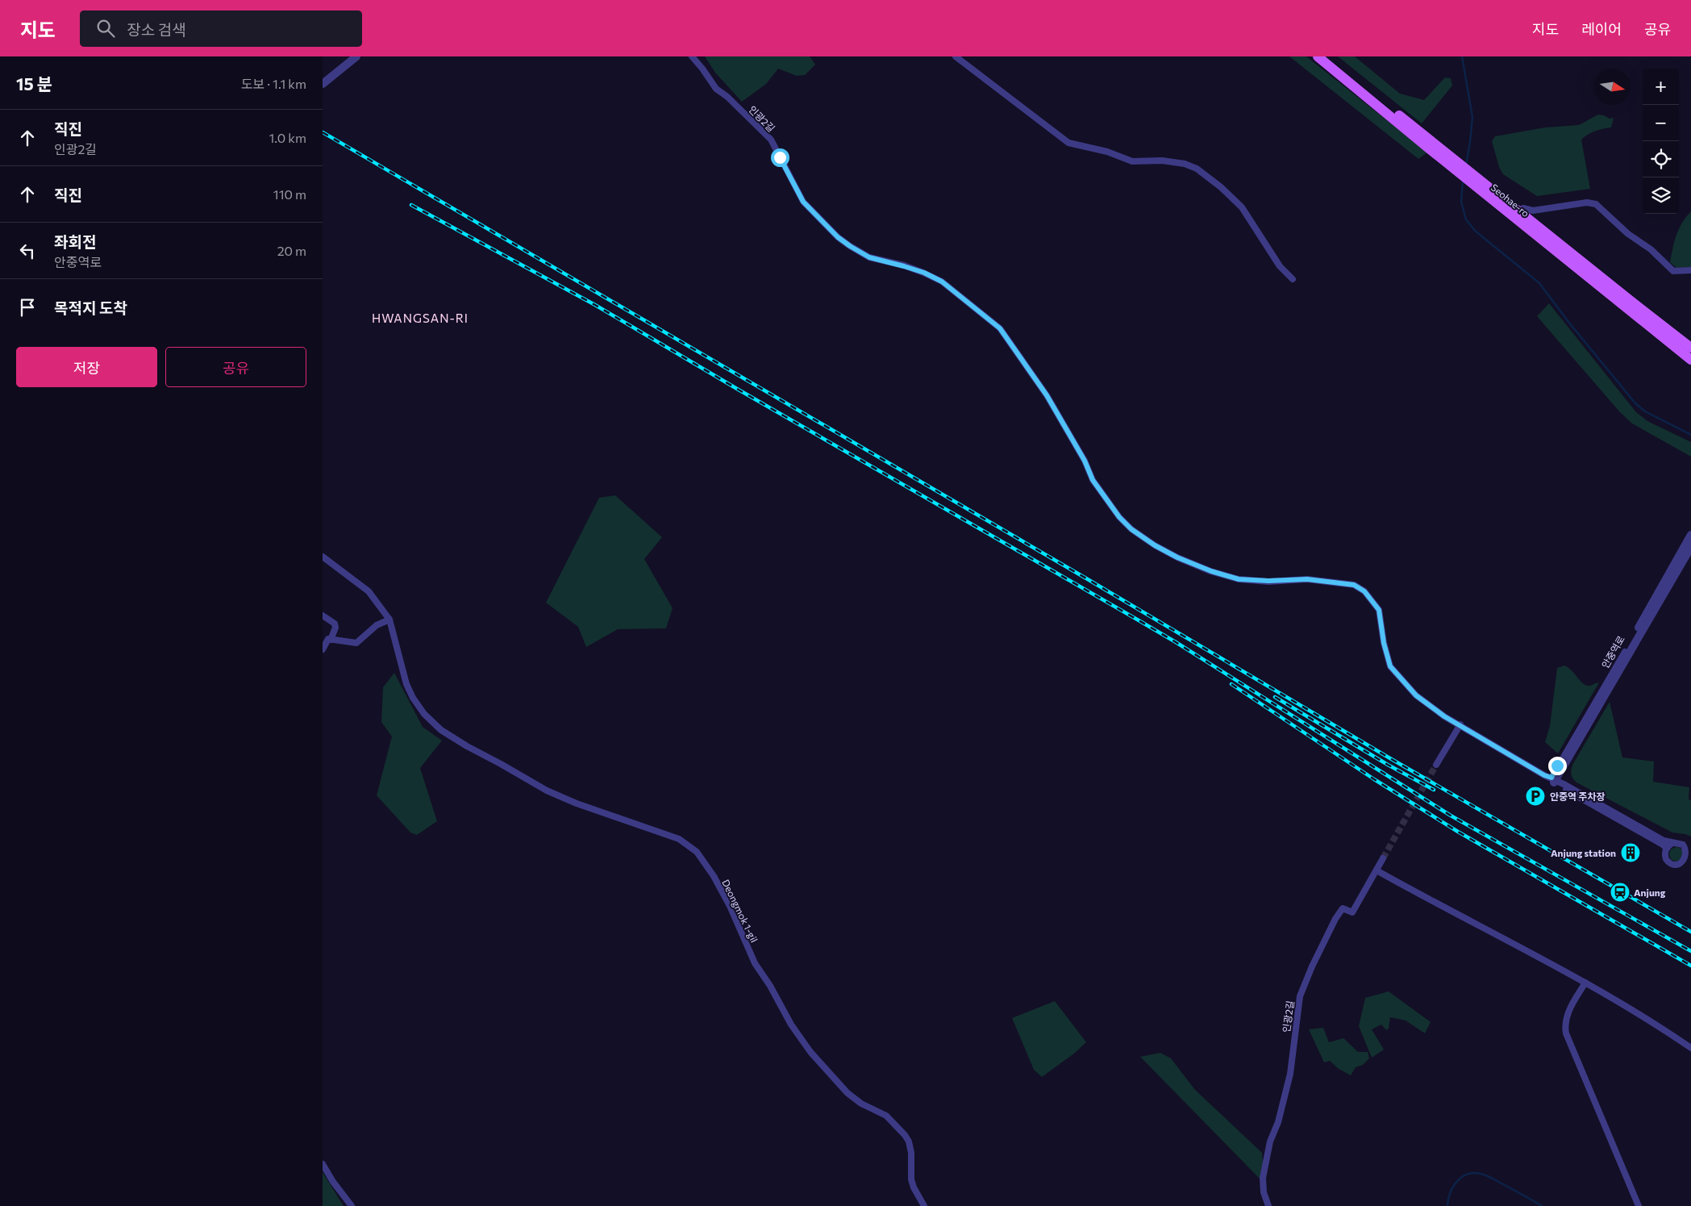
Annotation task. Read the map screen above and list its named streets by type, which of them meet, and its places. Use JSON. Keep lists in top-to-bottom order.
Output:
{
  "streets": {
    "main road": ["Seohae-ro"],
    "street": ["인광2길", "안중역로", "Deongmok 1-gil"]
  },
  "crossings": [
    ["인광2길", "안중역로"]
  ],
  "districts": ["HWANGSAN-RI"],
  "places": {
    "parking": ["안중역 주차장"],
    "building": ["Anjung station"],
    "station": ["Anjung"]
  },
  "north": "right",
  "page": {
    "header": "지도",
    "search": "장소 검색",
    "nav": ["지도", "레이어", "공유"],
    "heading": ["15 분", "도보 · 1.1 km"],
    "map_buttons": ["+", "−"],
    "list": [
      ["직진", "인광2길", "1.0 km"],
      ["직진", "110 m"],
      ["좌회전", "안중역로", "20 m"],
      "목적지 도착"
    ],
    "buttons": ["저장", "공유"]
  }
}
